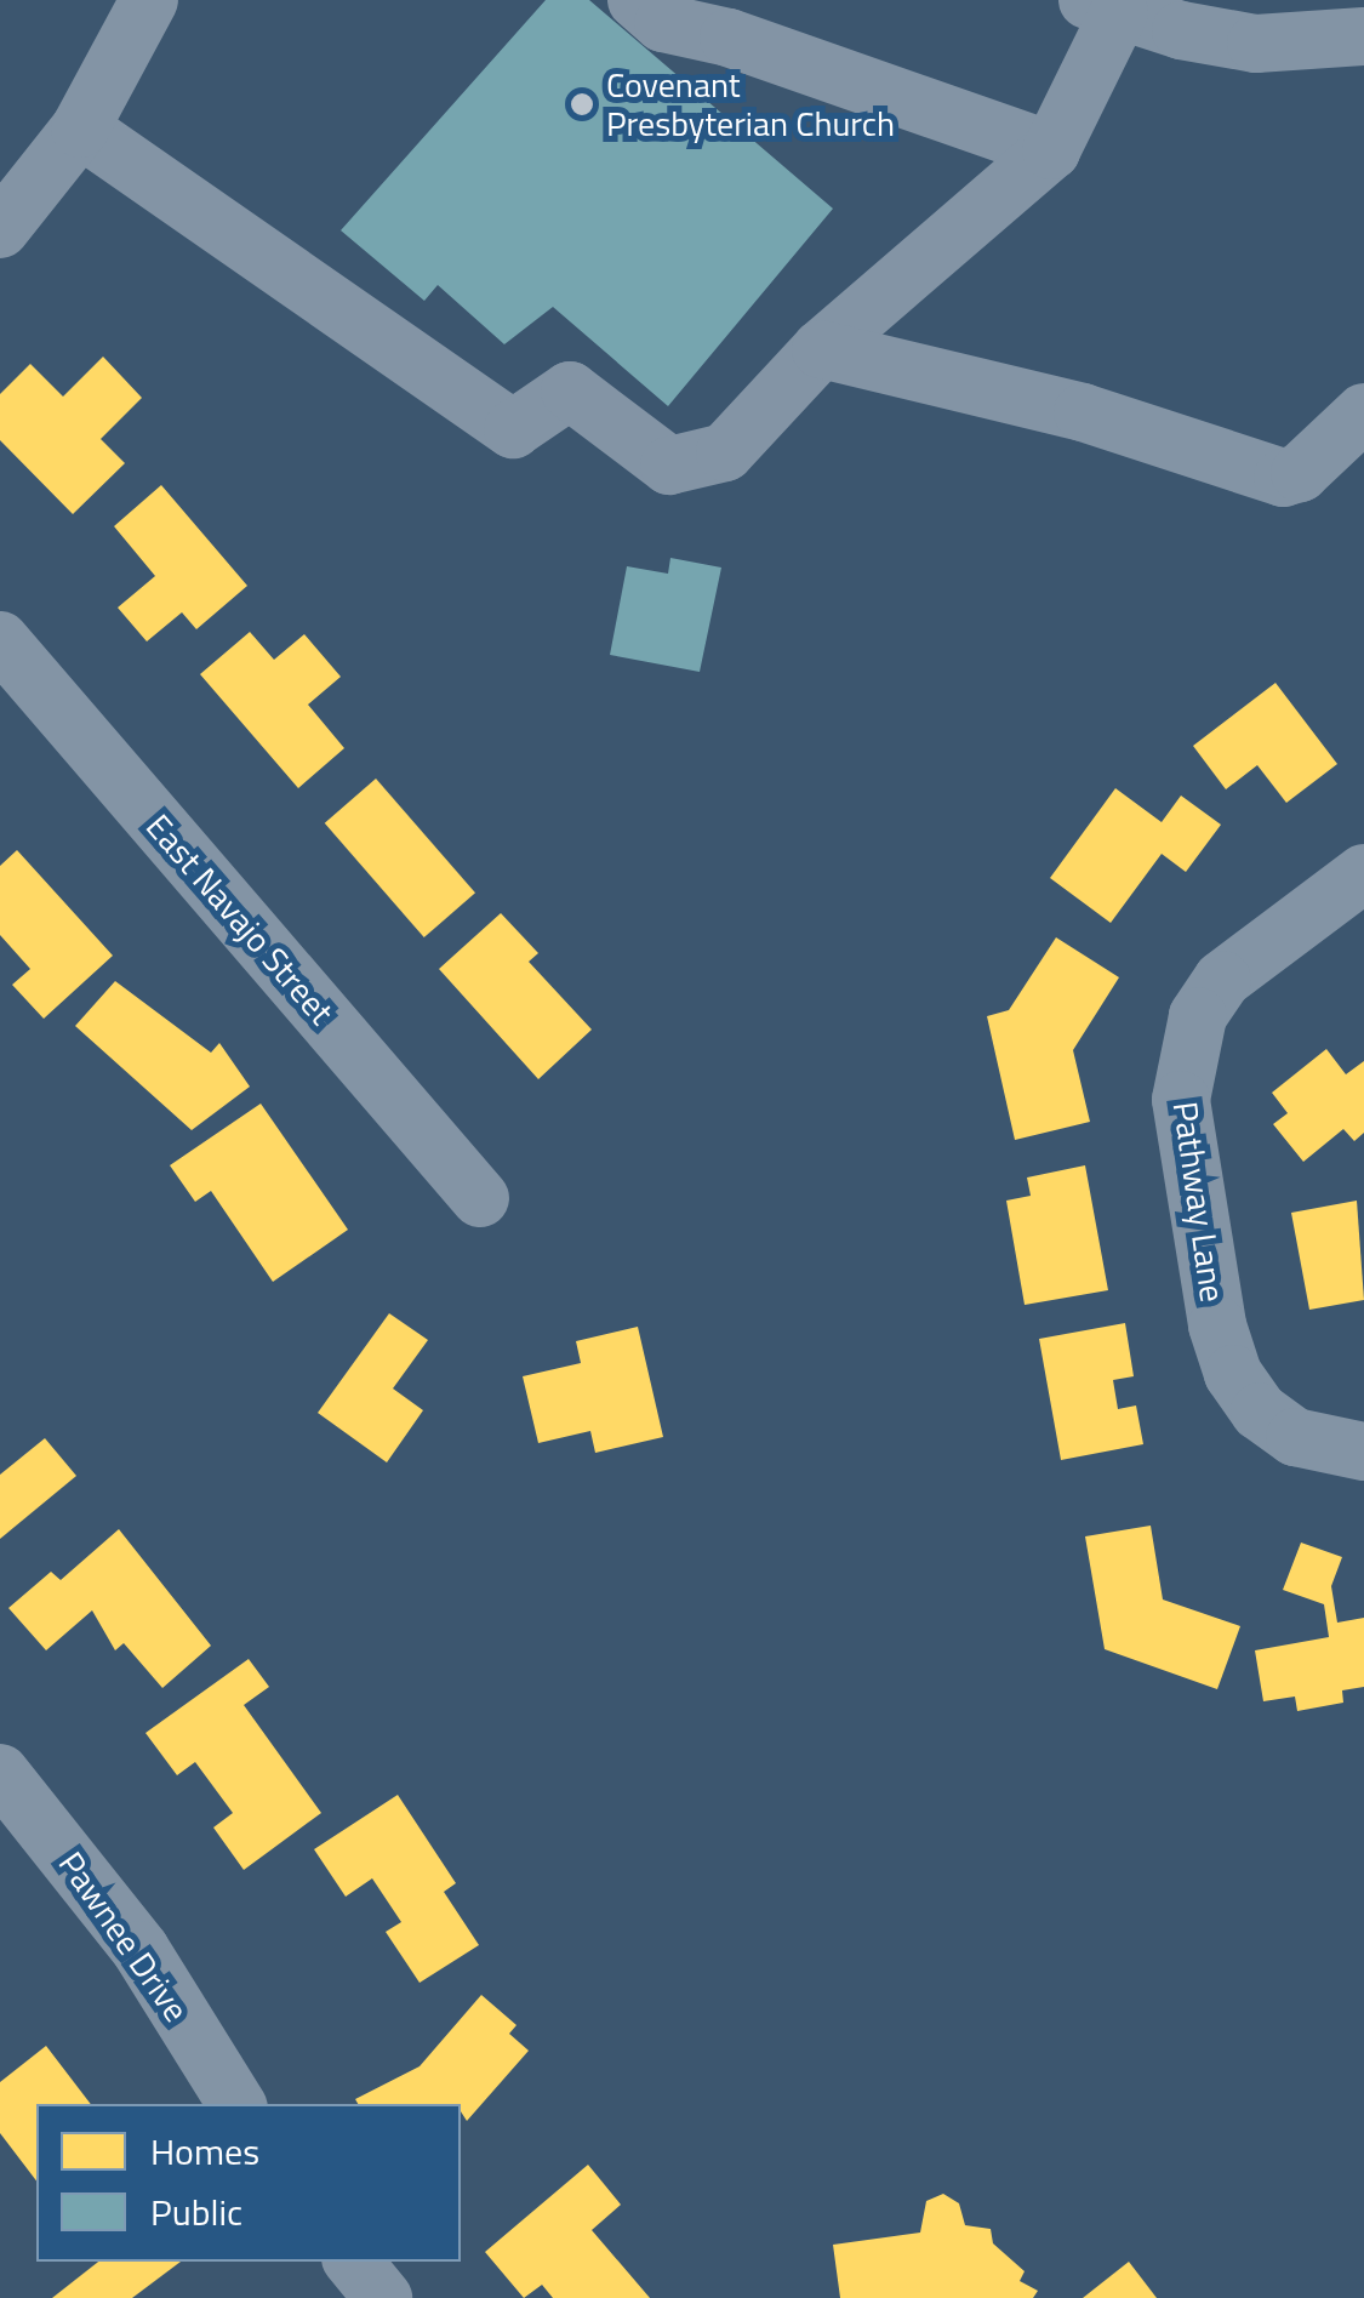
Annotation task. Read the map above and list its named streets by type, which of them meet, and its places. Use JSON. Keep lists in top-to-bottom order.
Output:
{
  "streets": {
    "street": ["East Navajo Street", "Pathway Lane", "Pawnee Drive"]
  },
  "places": ["Covenant Presbyterian Church"],
  "legend": ["Homes", "Public"]
}
